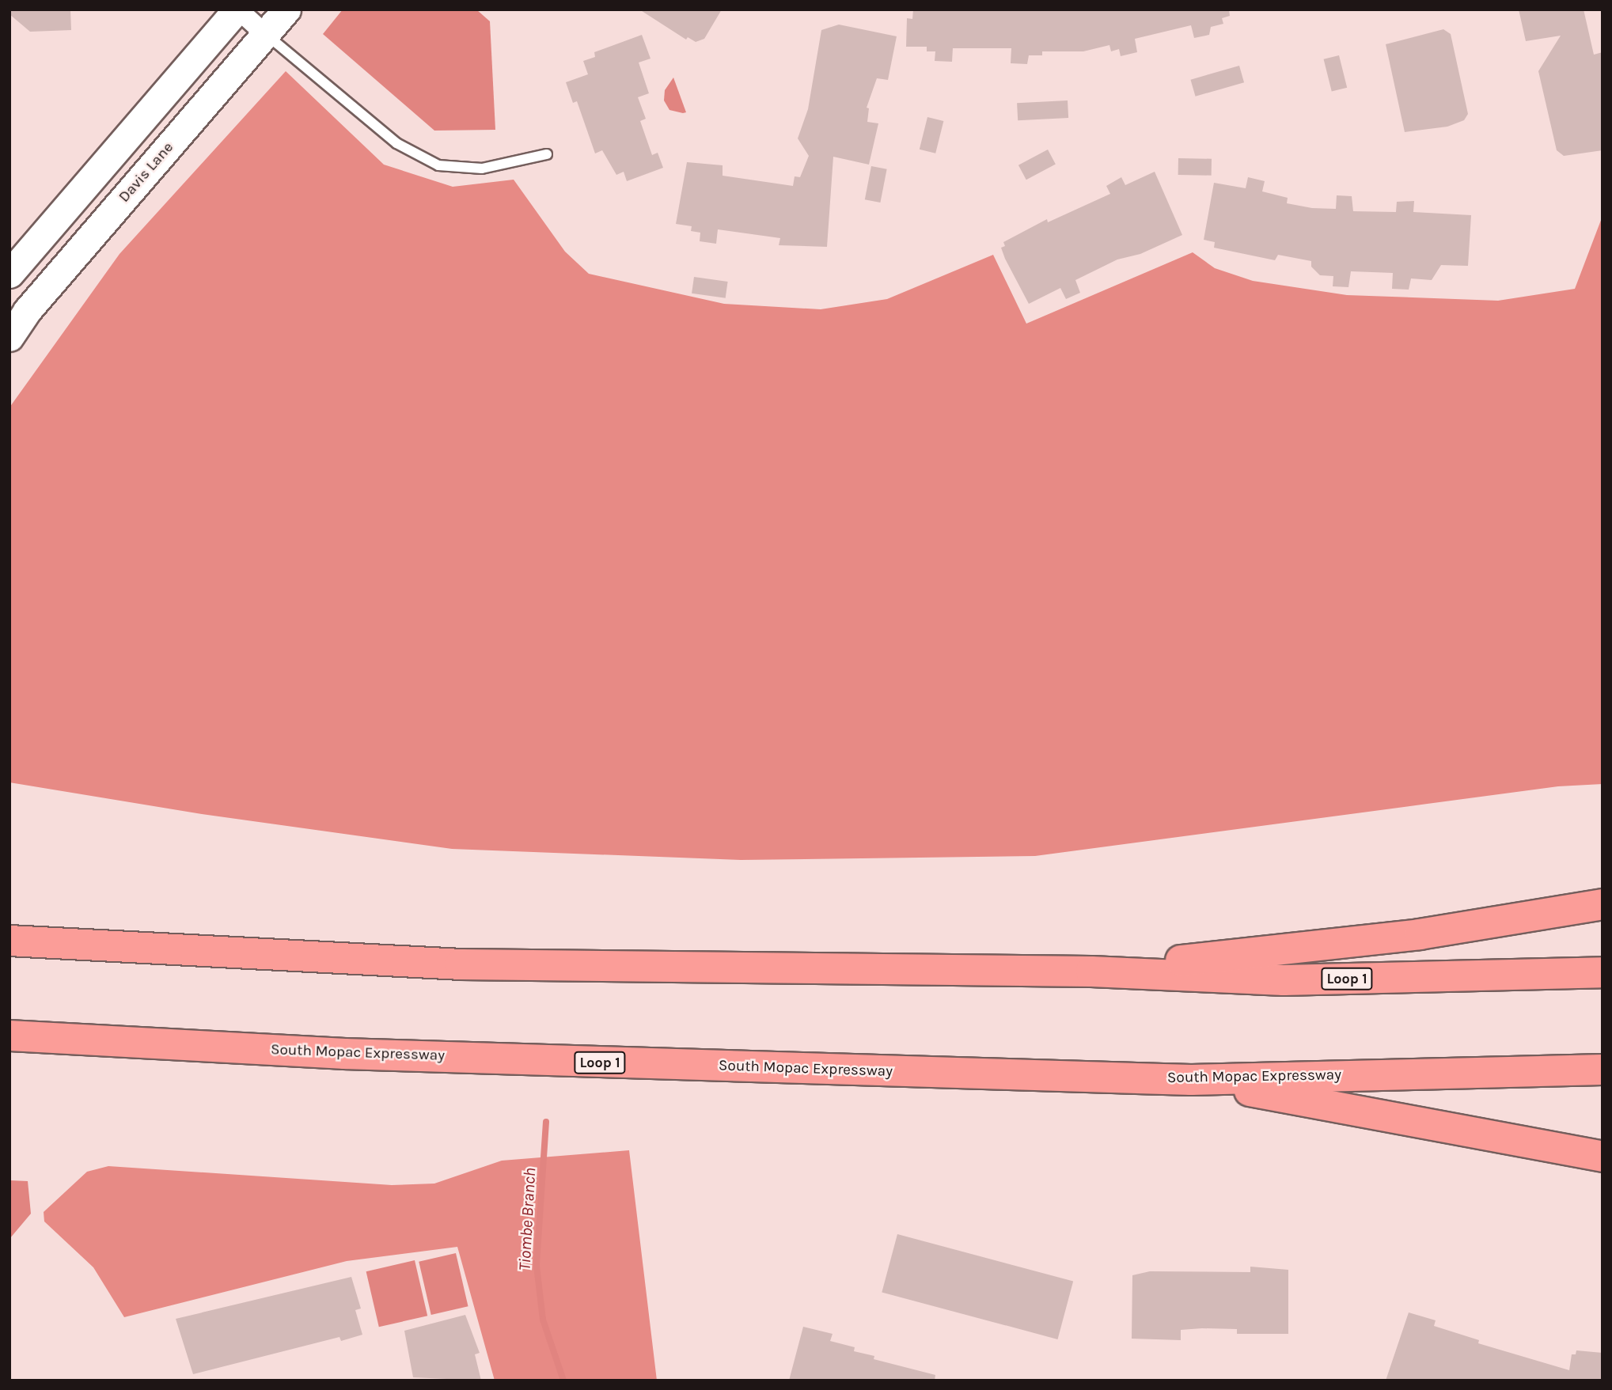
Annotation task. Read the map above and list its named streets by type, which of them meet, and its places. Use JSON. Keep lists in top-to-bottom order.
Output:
{
  "streets": {
    "highway": ["Loop 1", "South Mopac Expressway"],
    "main road": ["Davis Lane"]
  },
  "water": ["Tiombe Branch"]
}
